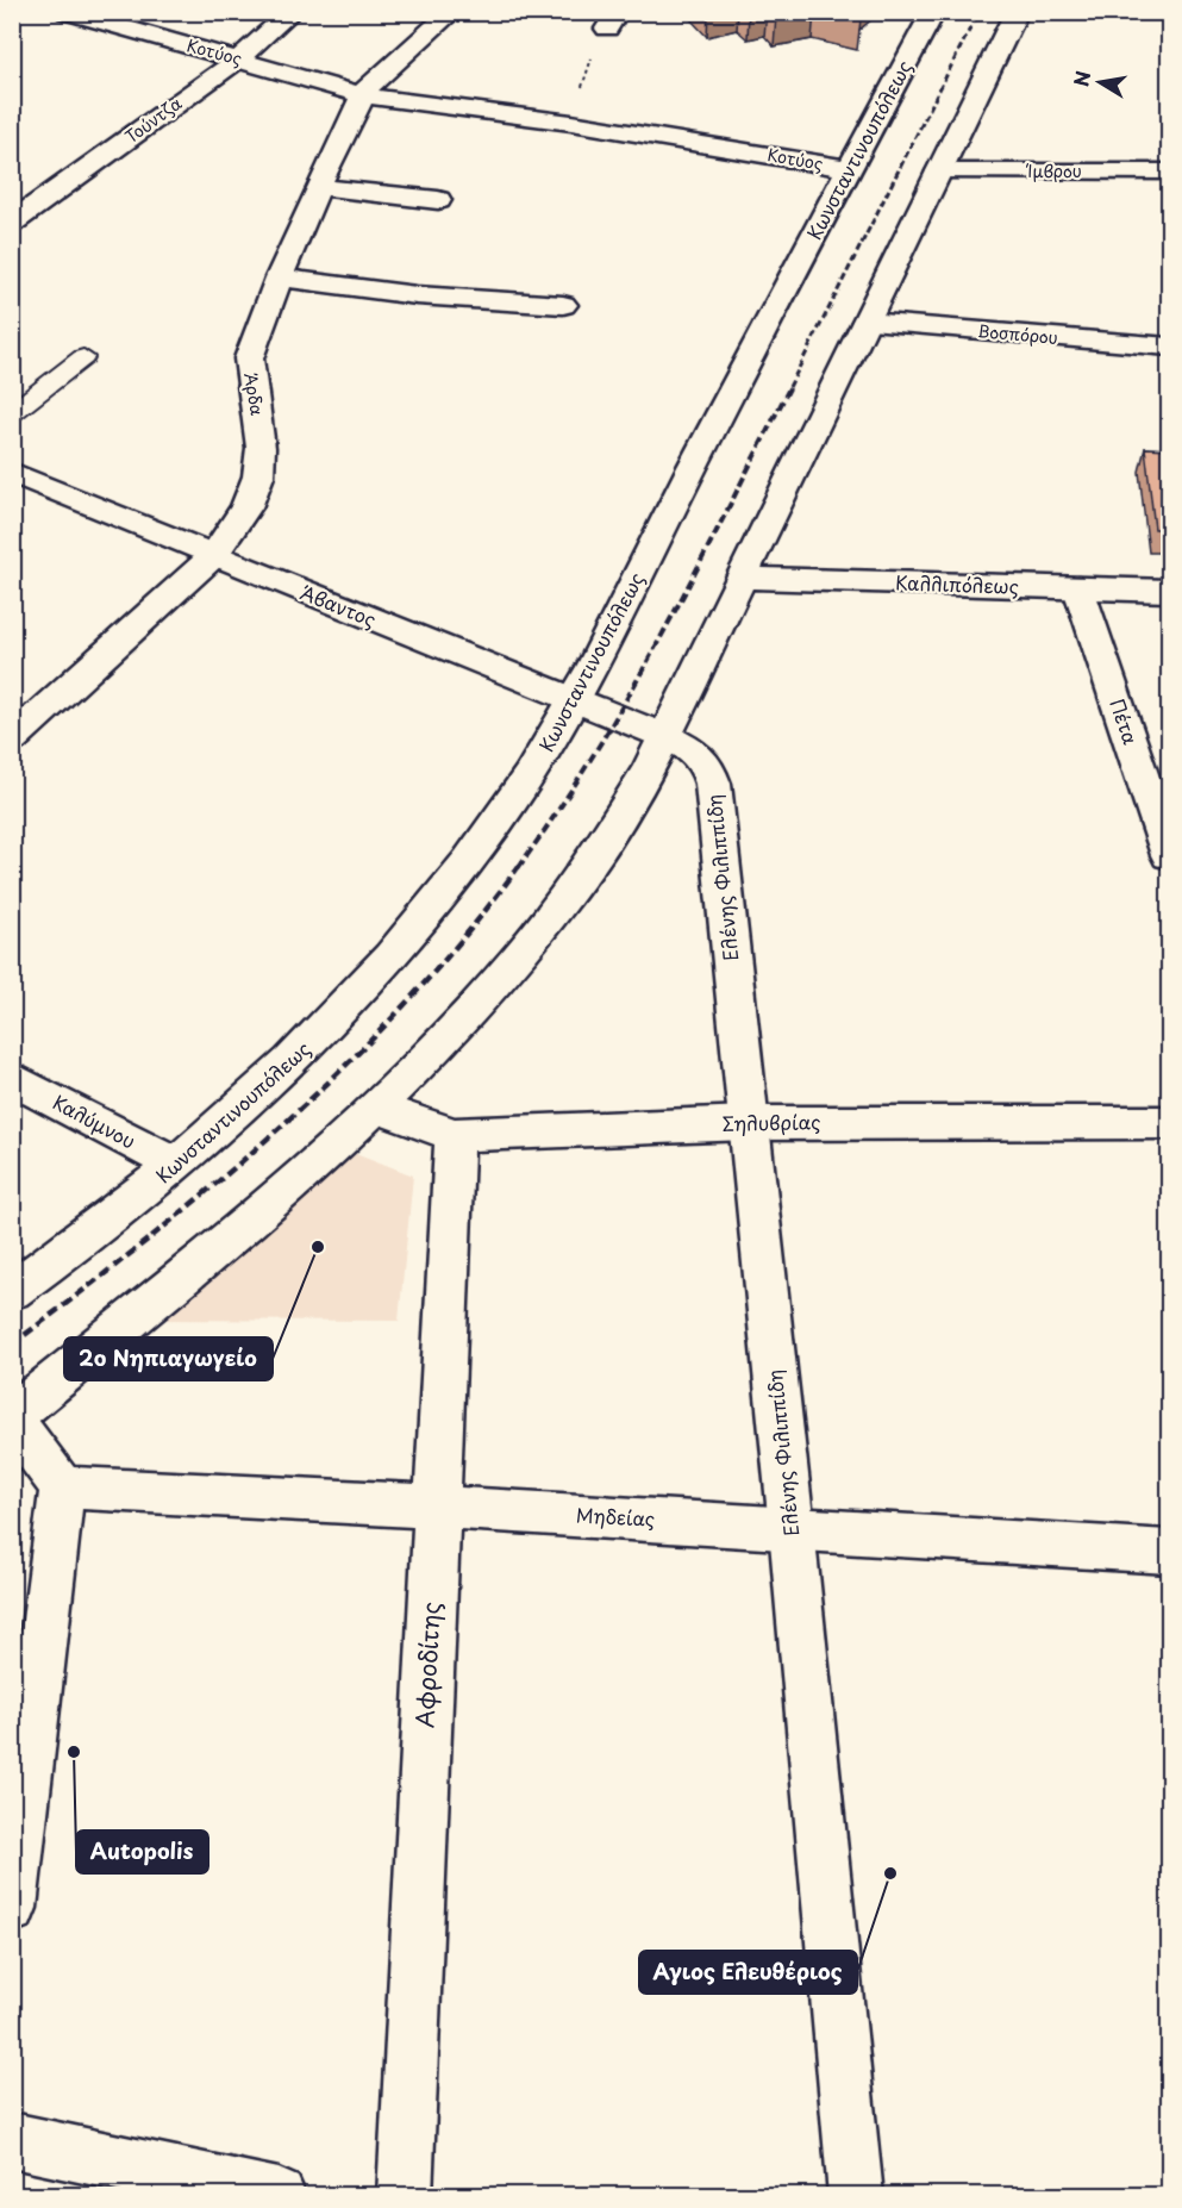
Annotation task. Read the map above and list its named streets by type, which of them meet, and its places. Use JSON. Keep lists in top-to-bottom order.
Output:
{
  "streets": {
    "street": [
      "Κοτύος",
      "Τούντζα",
      "Κωνσταντινουπόλεως",
      "Ίμβρου",
      "Βοσπόρου",
      "Άρδα",
      "Καλλιπόλεως",
      "Άβαντος",
      "Πέτα",
      "Ελένης Φιλιππίδη",
      "Καλύμνου",
      "Σηλυβρίας",
      "Μηδείας",
      "Αφροδίτης"
    ]
  },
  "crossings": [
    ["Κοτύος", "Τούντζα"],
    ["Κοτύος", "Κωνσταντινουπόλεως"],
    ["Κοτύος", "Άρδα"],
    ["Κωνσταντινουπόλεως", "Άβαντος"],
    ["Κωνσταντινουπόλεως", "Καλύμνου"],
    ["Άρδα", "Άβαντος"],
    ["Καλλιπόλεως", "Πέτα"],
    ["Άβαντος", "Ελένης Φιλιππίδη"],
    ["Ελένης Φιλιππίδη", "Σηλυβρίας"],
    ["Ελένης Φιλιππίδη", "Μηδείας"],
    ["Σηλυβρίας", "Αφροδίτης"],
    ["Μηδείας", "Αφροδίτης"]
  ],
  "places": ["2ο Νηπιαγωγείο", "Autopolis", "Αγιος Ελευθέριος"],
  "north": "left"
}
